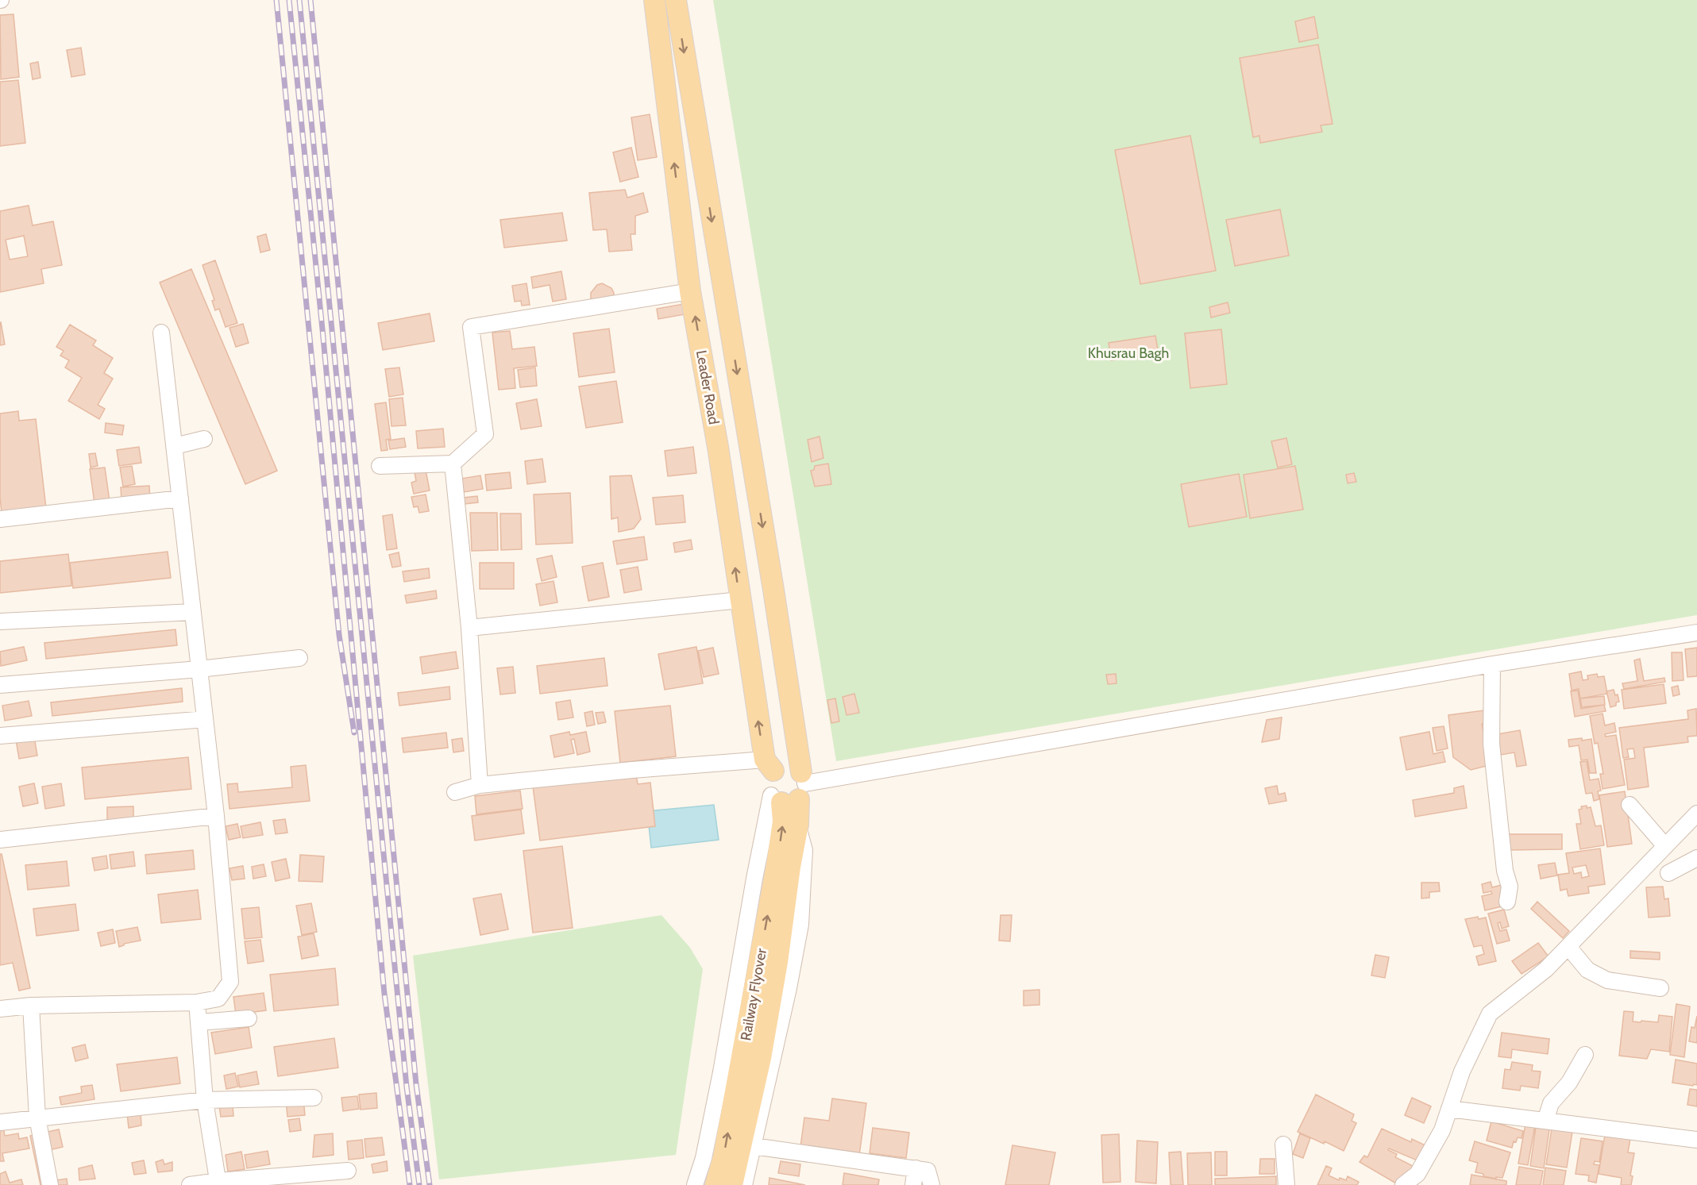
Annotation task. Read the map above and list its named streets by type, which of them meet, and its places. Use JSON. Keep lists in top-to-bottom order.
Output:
{
  "streets": {
    "main road": ["Leader Road", "Railway Flyover"]
  },
  "crossings": [
    ["Leader Road", "Railway Flyover"]
  ],
  "parks": ["Khusrau Bagh"]
}
